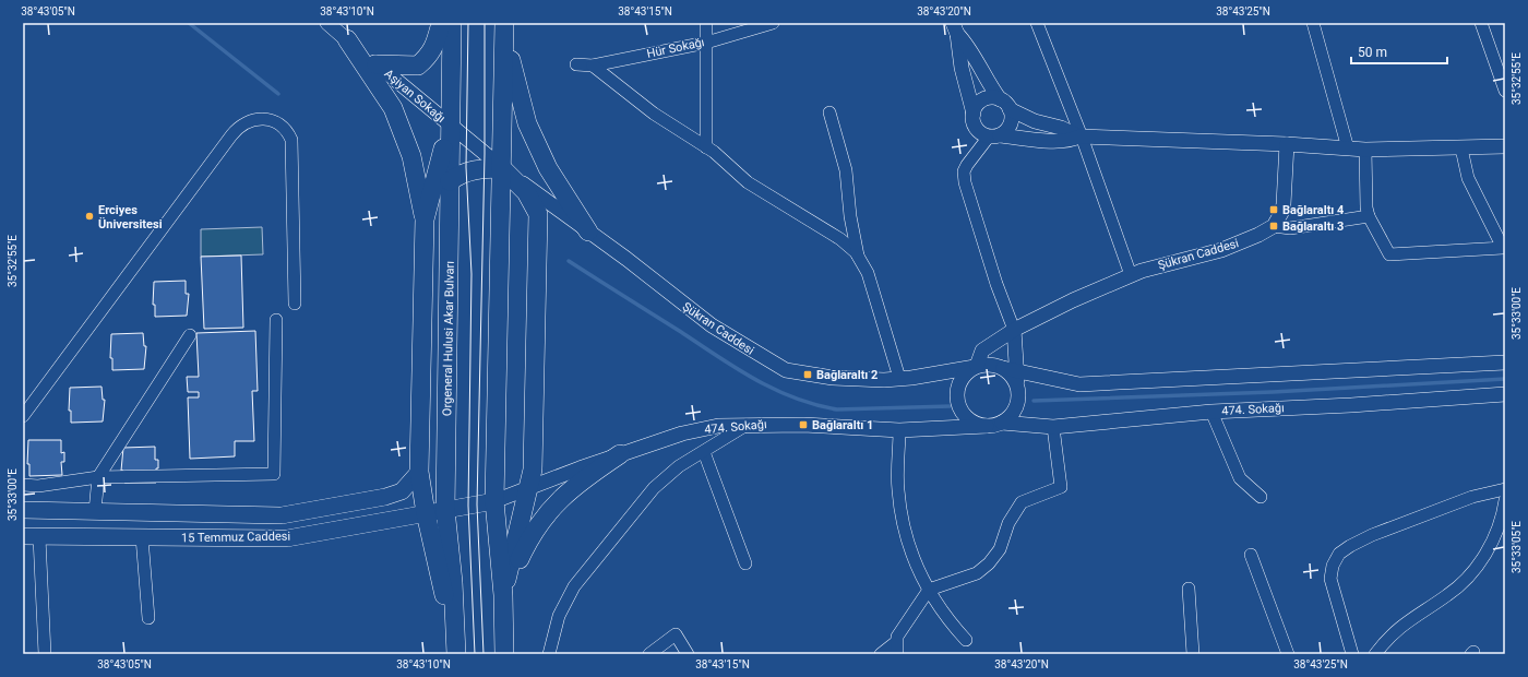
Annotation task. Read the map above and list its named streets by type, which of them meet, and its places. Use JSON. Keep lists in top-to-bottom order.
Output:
{
  "streets": {
    "main road": ["Orgeneral Hulusi Akar Bulvarı", "15 Temmuz Caddesi"],
    "street": [
      "Hür Sokağı",
      "Aşiyan Sokağı",
      "Şükran Caddesi",
      "474. Sokağı"
    ]
  },
  "crossings": [
    ["Aşiyan Sokağı", "Şükran Caddesi"],
    ["Aşiyan Sokağı", "Orgeneral Hulusi Akar Bulvarı"],
    ["Şükran Caddesi", "474. Sokağı"],
    ["Orgeneral Hulusi Akar Bulvarı", "15 Temmuz Caddesi"],
    ["474. Sokağı", "15 Temmuz Caddesi"]
  ],
  "places": {
    "transit": [
      "Bağlaraltı 4",
      "Bağlaraltı 3",
      "Bağlaraltı 2",
      "Bağlaraltı 1"
    ],
    "other": ["Erciyes Üniversitesi"]
  },
  "scale_bar": "50 m",
  "coordinates": [
    "38°43'05\"N",
    "38°43'10\"N",
    "38°43'15\"N",
    "38°43'20\"N",
    "38°43'25\"N",
    "35°32'55\"E",
    "35°33'00\"E",
    "35°33'05\"E"
  ]
}
